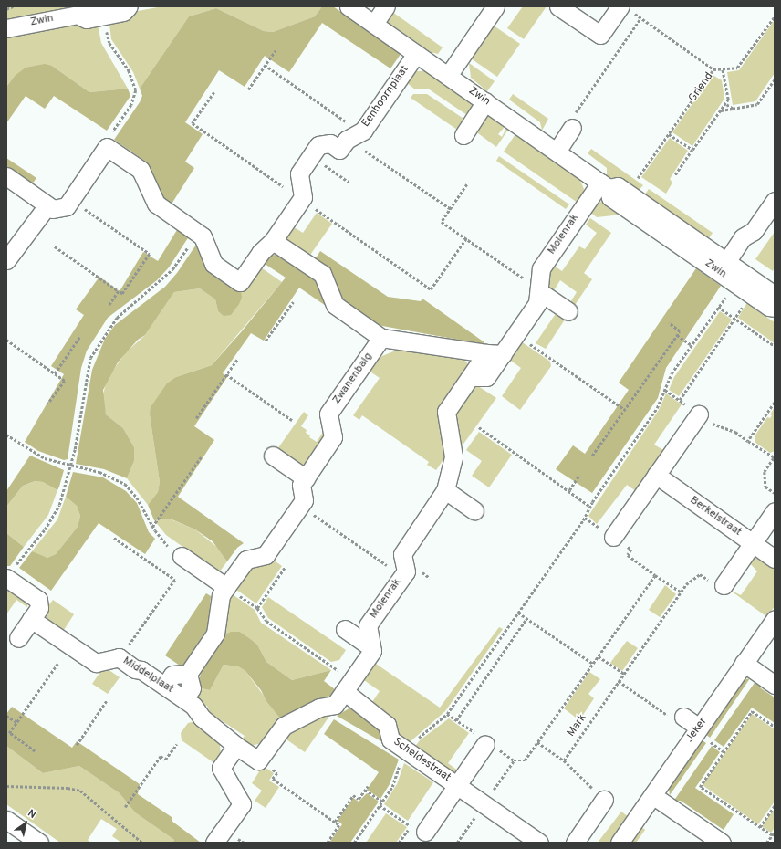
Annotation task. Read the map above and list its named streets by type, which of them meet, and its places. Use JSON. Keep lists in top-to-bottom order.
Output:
{
  "streets": {
    "street": [
      "Zwin",
      "Eenhoornplaat",
      "Molenrak",
      "Zwanenbalg",
      "Berkelstraat",
      "Middelplaat",
      "Jeker",
      "Scheldestraat"
    ],
    "path": ["Griend", "Mark"]
  },
  "crossings": [
    ["Zwin", "Eenhoornplaat"],
    ["Zwin", "Molenrak"],
    ["Middelplaat", "Scheldestraat"]
  ],
  "north": "top right"
}
